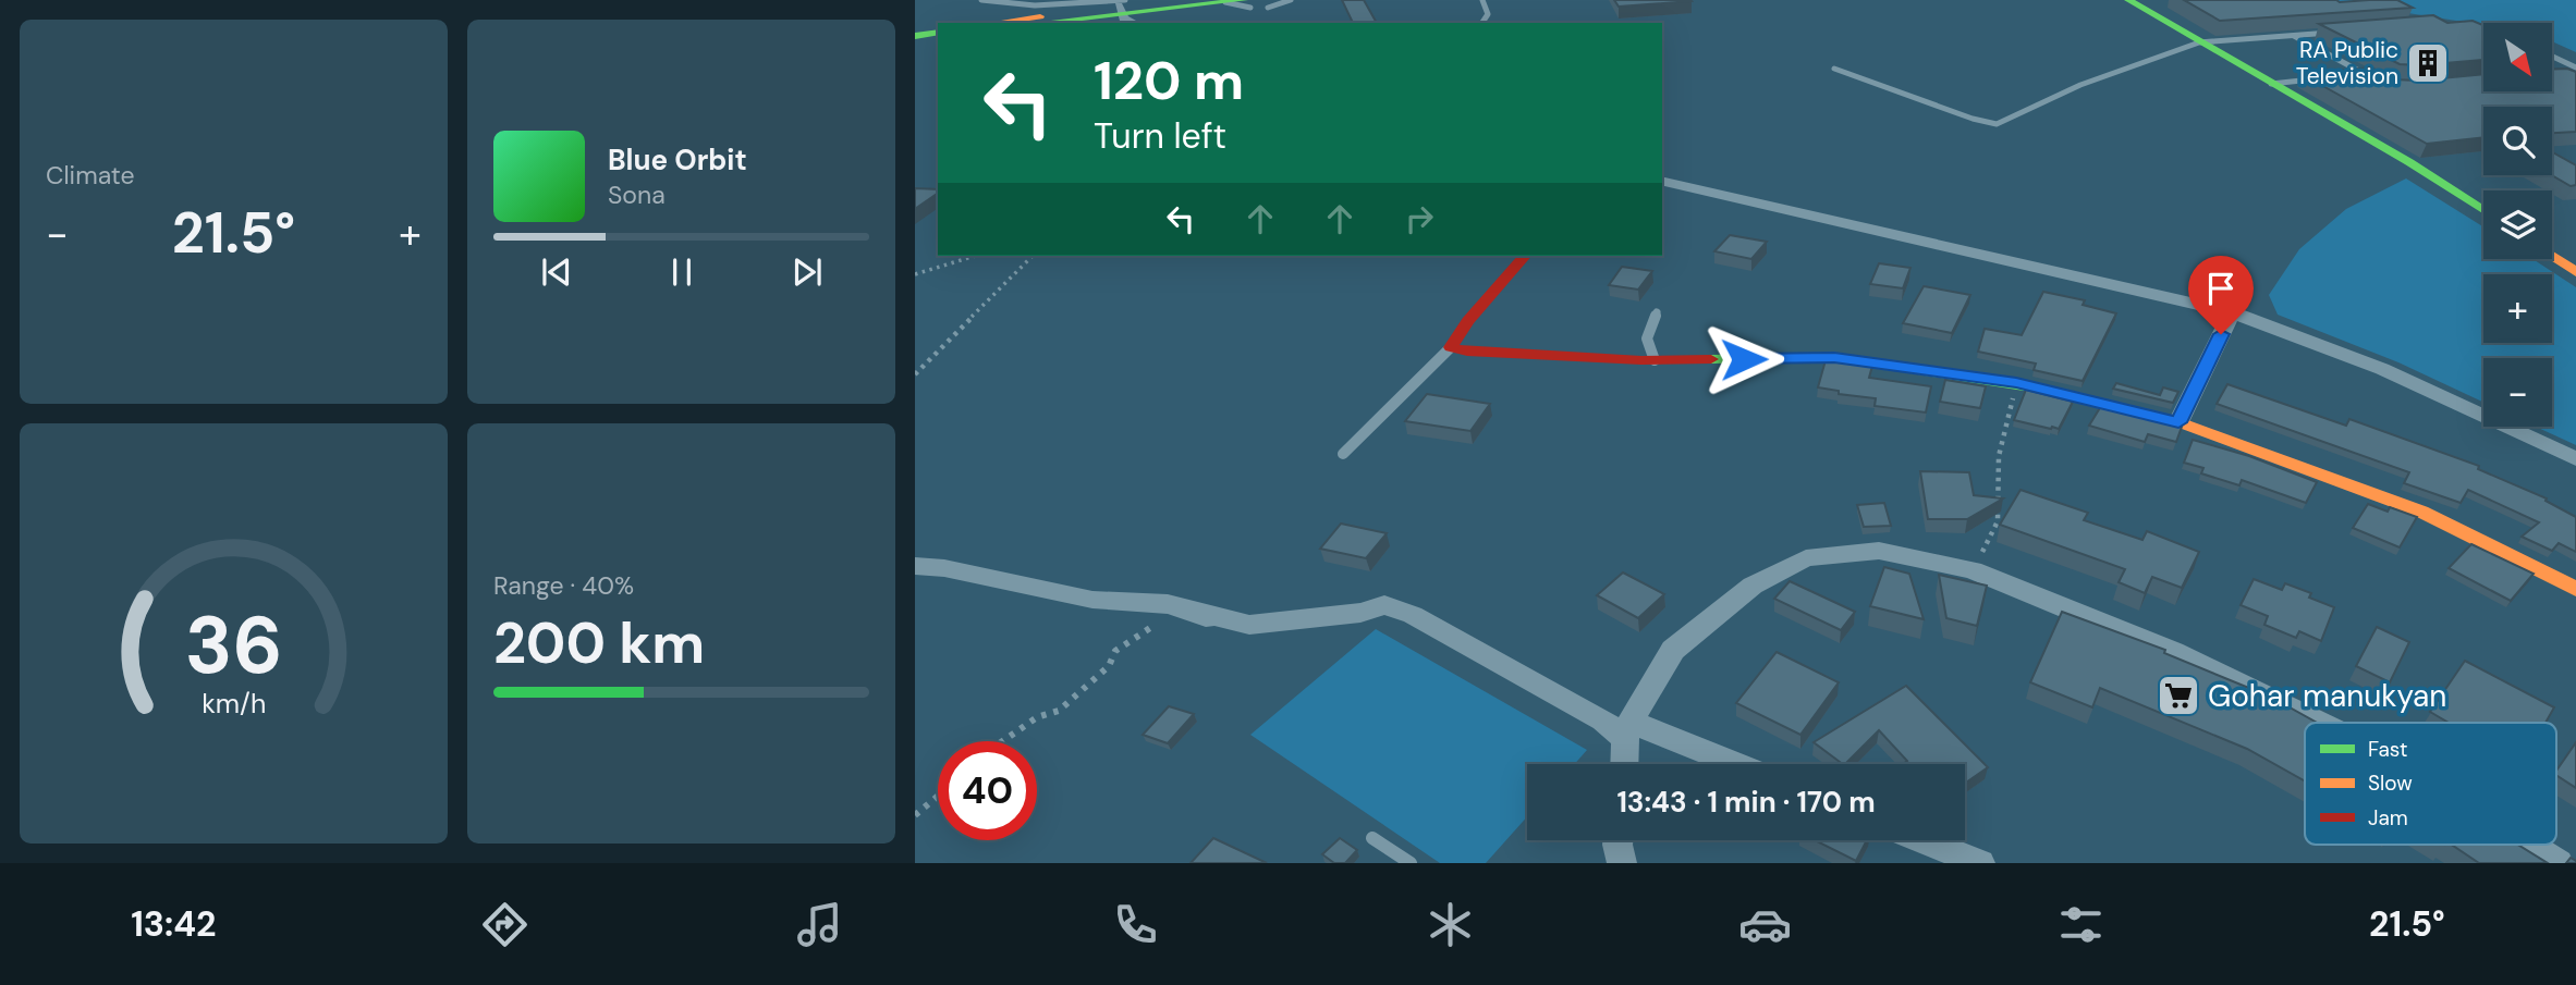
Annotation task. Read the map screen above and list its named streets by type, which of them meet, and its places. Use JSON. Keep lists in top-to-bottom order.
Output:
{
  "places": {
    "building": ["RA Public Television"],
    "supermarket": ["Gohar manukyan"]
  },
  "legend": ["Fast", "Slow", "Jam"],
  "north": "bottom right",
  "page": {
    "tile": [
      "Climate",
      ["Range · 40%", "200 km"]
    ],
    "map_buttons": ["+", "−"],
    "turn": ["120 m", "Turn left"],
    "song": ["Blue Orbit", "Sona"],
    "heat": ["−", "21.5°", "+"],
    "limit": "40",
    "trip": "13:43 · 1 min · 170 m",
    "tabs": ["13:42", "21.5°"],
    "gauge": ["36", "km/h"]
  }
}
